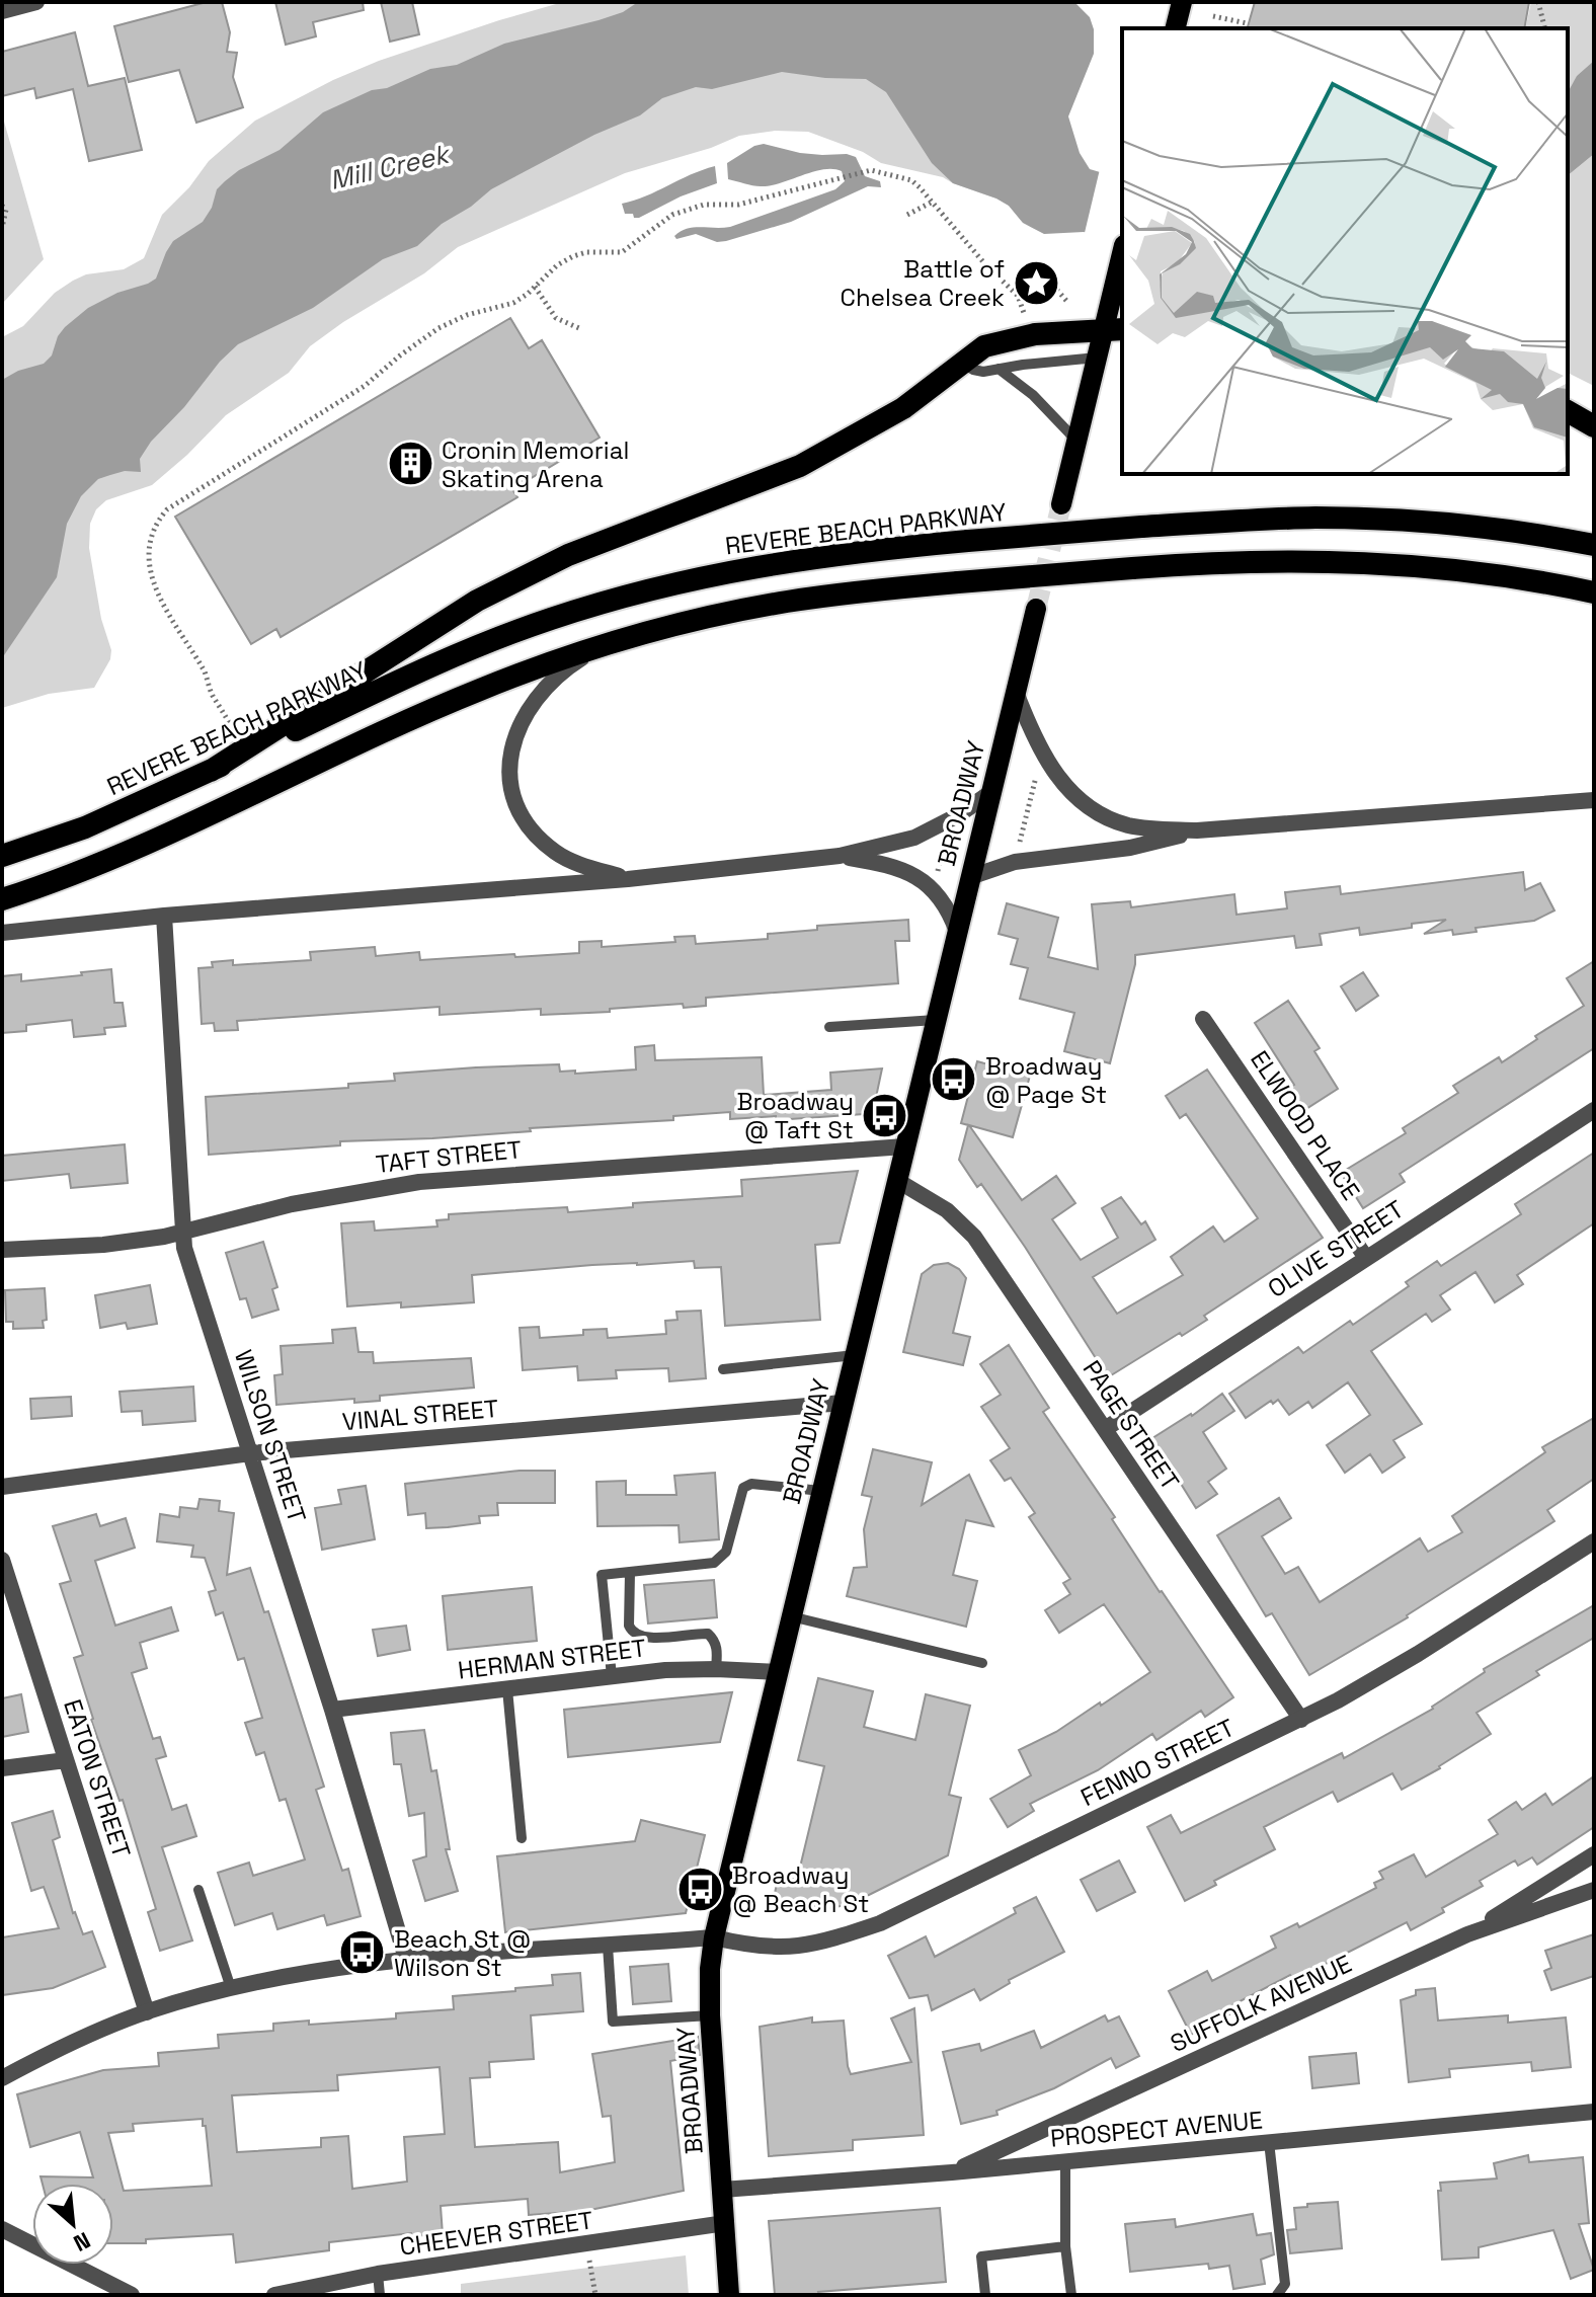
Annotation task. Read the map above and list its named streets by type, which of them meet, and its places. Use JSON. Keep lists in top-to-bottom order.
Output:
{
  "streets": {
    "highway": ["REVERE BEACH PARKWAY"],
    "main road": ["BROADWAY"],
    "street": [
      "ELWOOD PLACE",
      "TAFT STREET",
      "OLIVE STREET",
      "VINAL STREET",
      "PAGE STREET",
      "WILSON STREET",
      "HERMAN STREET",
      "FENNO STREET",
      "EATON STREET",
      "SUFFOLK AVENUE",
      "PROSPECT AVENUE",
      "CHEEVER STREET"
    ]
  },
  "crossings": [
    ["BROADWAY", "TAFT STREET"],
    ["BROADWAY", "VINAL STREET"],
    ["BROADWAY", "PAGE STREET"],
    ["BROADWAY", "HERMAN STREET"],
    ["BROADWAY", "FENNO STREET"],
    ["BROADWAY", "PROSPECT AVENUE"],
    ["BROADWAY", "CHEEVER STREET"],
    ["ELWOOD PLACE", "OLIVE STREET"],
    ["TAFT STREET", "WILSON STREET"],
    ["OLIVE STREET", "PAGE STREET"],
    ["VINAL STREET", "WILSON STREET"],
    ["PAGE STREET", "FENNO STREET"],
    ["WILSON STREET", "HERMAN STREET"],
    ["WILSON STREET", "FENNO STREET"],
    ["FENNO STREET", "EATON STREET"],
    ["SUFFOLK AVENUE", "PROSPECT AVENUE"]
  ],
  "water": ["Mill Creek"],
  "places": {
    "place": ["Battle of Chelsea Creek"],
    "building": ["Cronin Memorial Skating Arena"],
    "bus stop": [
      "Broadway @ Page St",
      "Broadway @ Taft St",
      "Broadway @ Beach St",
      "Beach St @ Wilson St"
    ]
  },
  "north": "bottom right"
}
